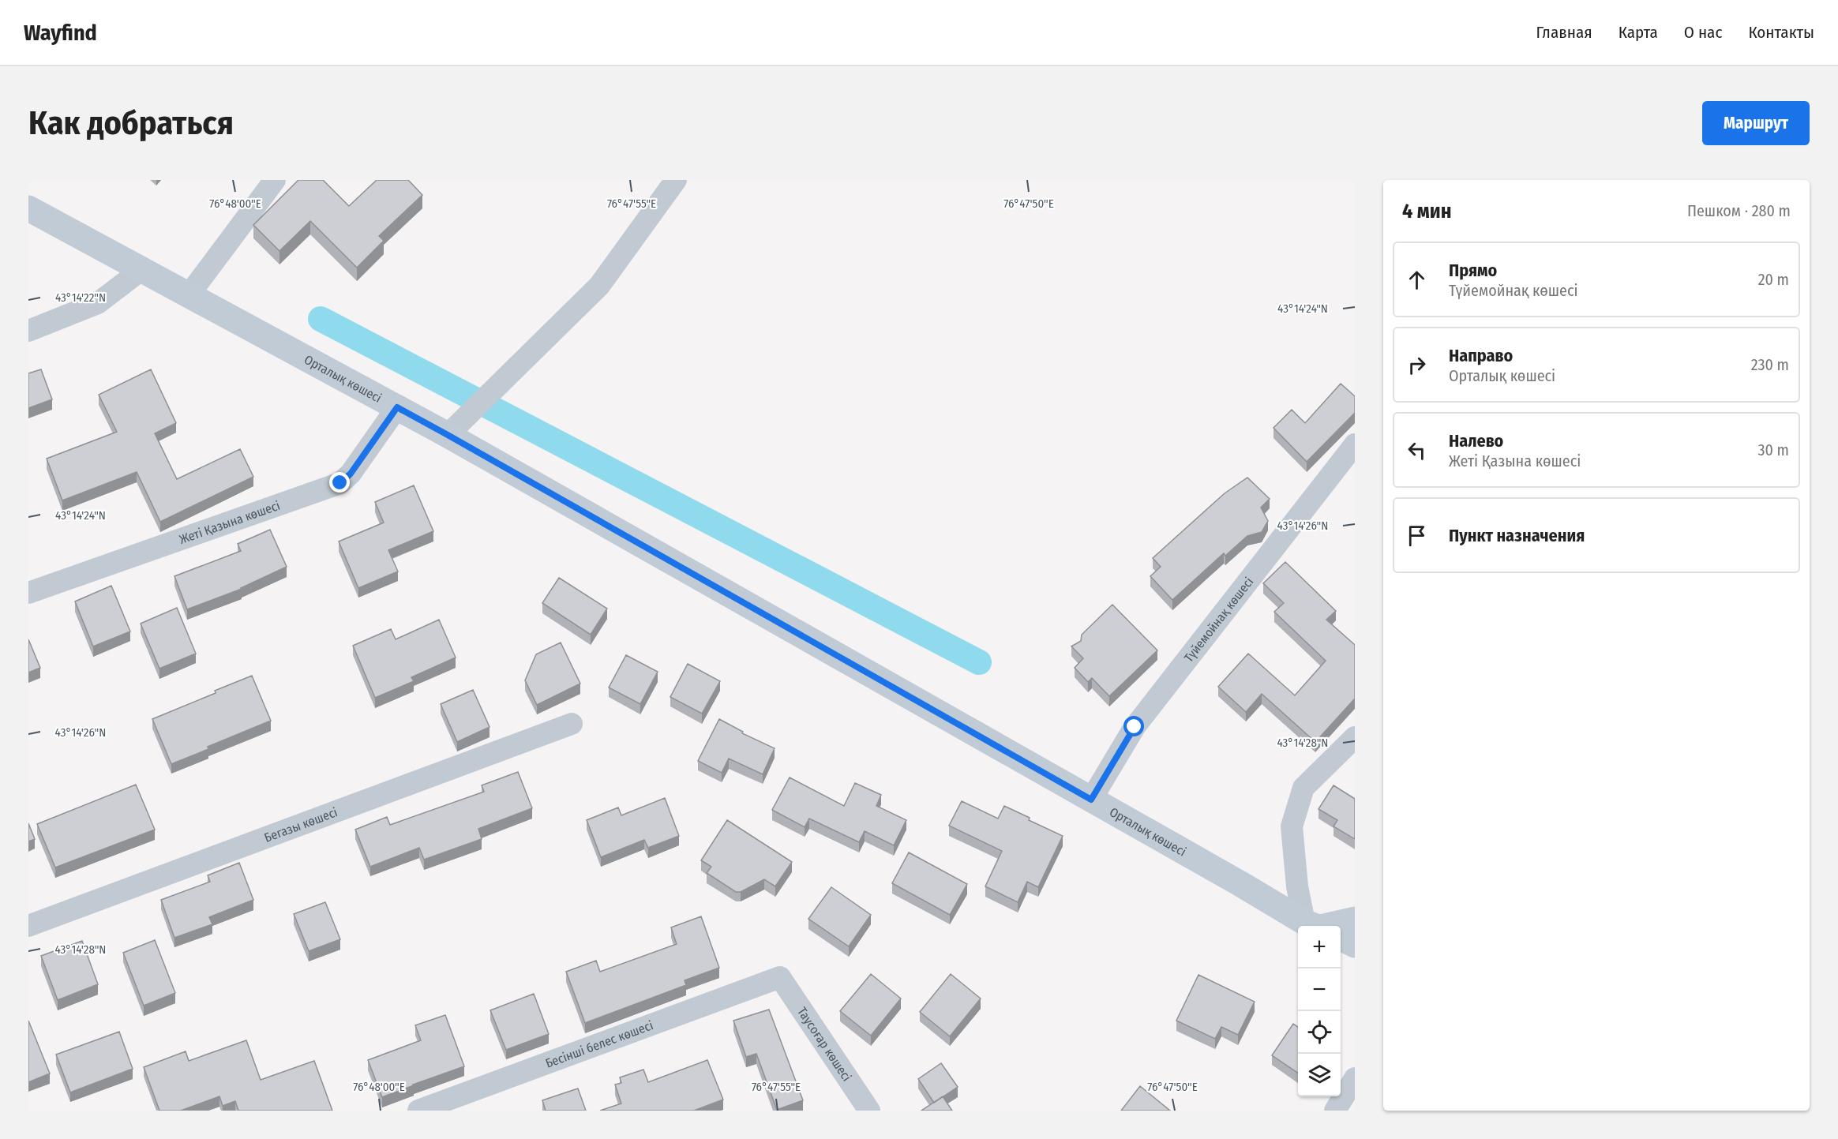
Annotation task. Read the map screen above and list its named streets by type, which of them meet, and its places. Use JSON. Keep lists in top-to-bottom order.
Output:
{
  "streets": {
    "main road": ["Орталық көшесі"],
    "street": [
      "Жеті Қазына көшесі",
      "Түйемойнақ көшесі",
      "Бегазы көшесі",
      "Бесінші белес көшесі",
      "Тауcоғар көшесі"
    ]
  },
  "crossings": [
    ["Орталық көшесі", "Жеті Қазына көшесі"],
    ["Орталық көшесі", "Түйемойнақ көшесі"],
    ["Бесінші белес көшесі", "Тауcоғар көшесі"]
  ],
  "page": {
    "header": "Wayfind",
    "nav": [
      "Главная",
      "Карта",
      "О нас",
      "Контакты"
    ],
    "buttons": "Маршрут",
    "title": "Как добраться",
    "heading": ["4 мин", "Пешком · 280 m"],
    "list": [
      ["Прямо", "Түйемойнақ көшесі", "20 m"],
      ["Направо", "Орталық көшесі", "230 m"],
      ["Налево", "Жеті Қазына көшесі", "30 m"],
      "Пункт назначения"
    ],
    "map_buttons": ["+", "−"]
  },
  "coordinates": [
    "76°48'00\"E",
    "76°47'55\"E",
    "76°47'50\"E",
    "43°14'22\"N",
    "43°14'24\"N",
    "43°14'26\"N",
    "43°14'28\"N"
  ]
}
